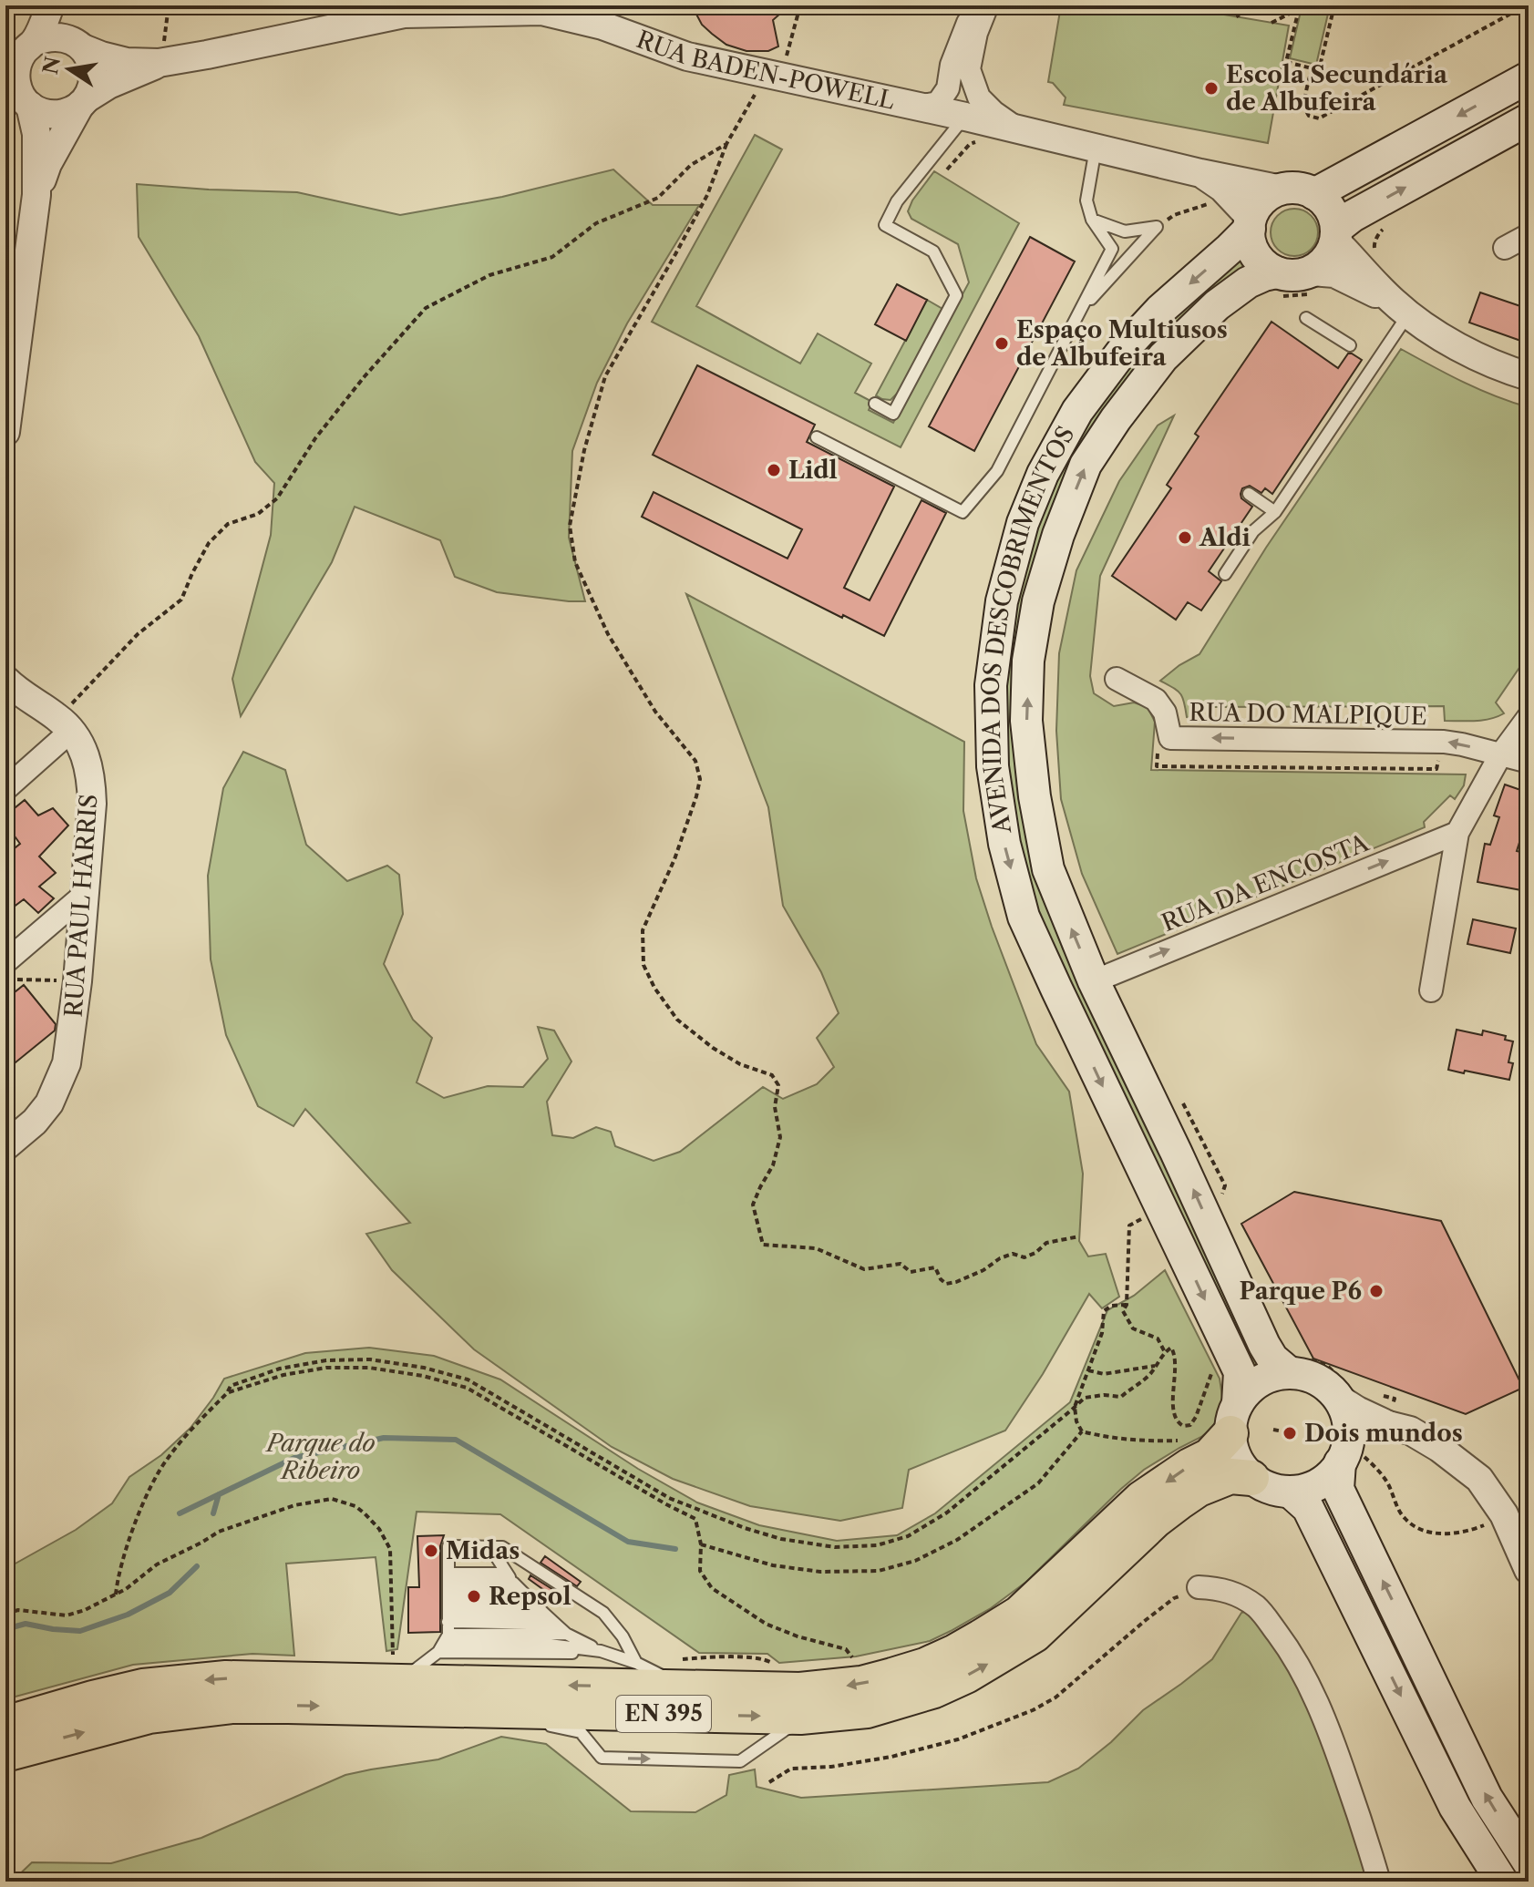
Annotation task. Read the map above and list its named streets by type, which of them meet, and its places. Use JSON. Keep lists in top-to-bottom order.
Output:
{
  "streets": {
    "main road": ["AVENIDA DOS DESCOBRIMENTOS", "EN 395"],
    "street": [
      "RUA BADEN-POWELL",
      "RUA DO MALPIQUE",
      "RUA DA ENCOSTA",
      "RUA PAUL HARRIS"
    ]
  },
  "crossings": [
    ["RUA BADEN-POWELL", "AVENIDA DOS DESCOBRIMENTOS"],
    ["AVENIDA DOS DESCOBRIMENTOS", "RUA DA ENCOSTA"],
    ["AVENIDA DOS DESCOBRIMENTOS", "EN 395"]
  ],
  "one_way": ["RUA DO MALPIQUE", "RUA DA ENCOSTA"],
  "parks": ["Parque do Ribeiro"],
  "places": [
    "Escola Secundária de Albufeira",
    "Espaço Multiusos de Albufeira",
    "Lidl",
    "Aldi",
    "Parque P6",
    "Dois mundos",
    "Midas",
    "Repsol"
  ],
  "north": "left"
}
